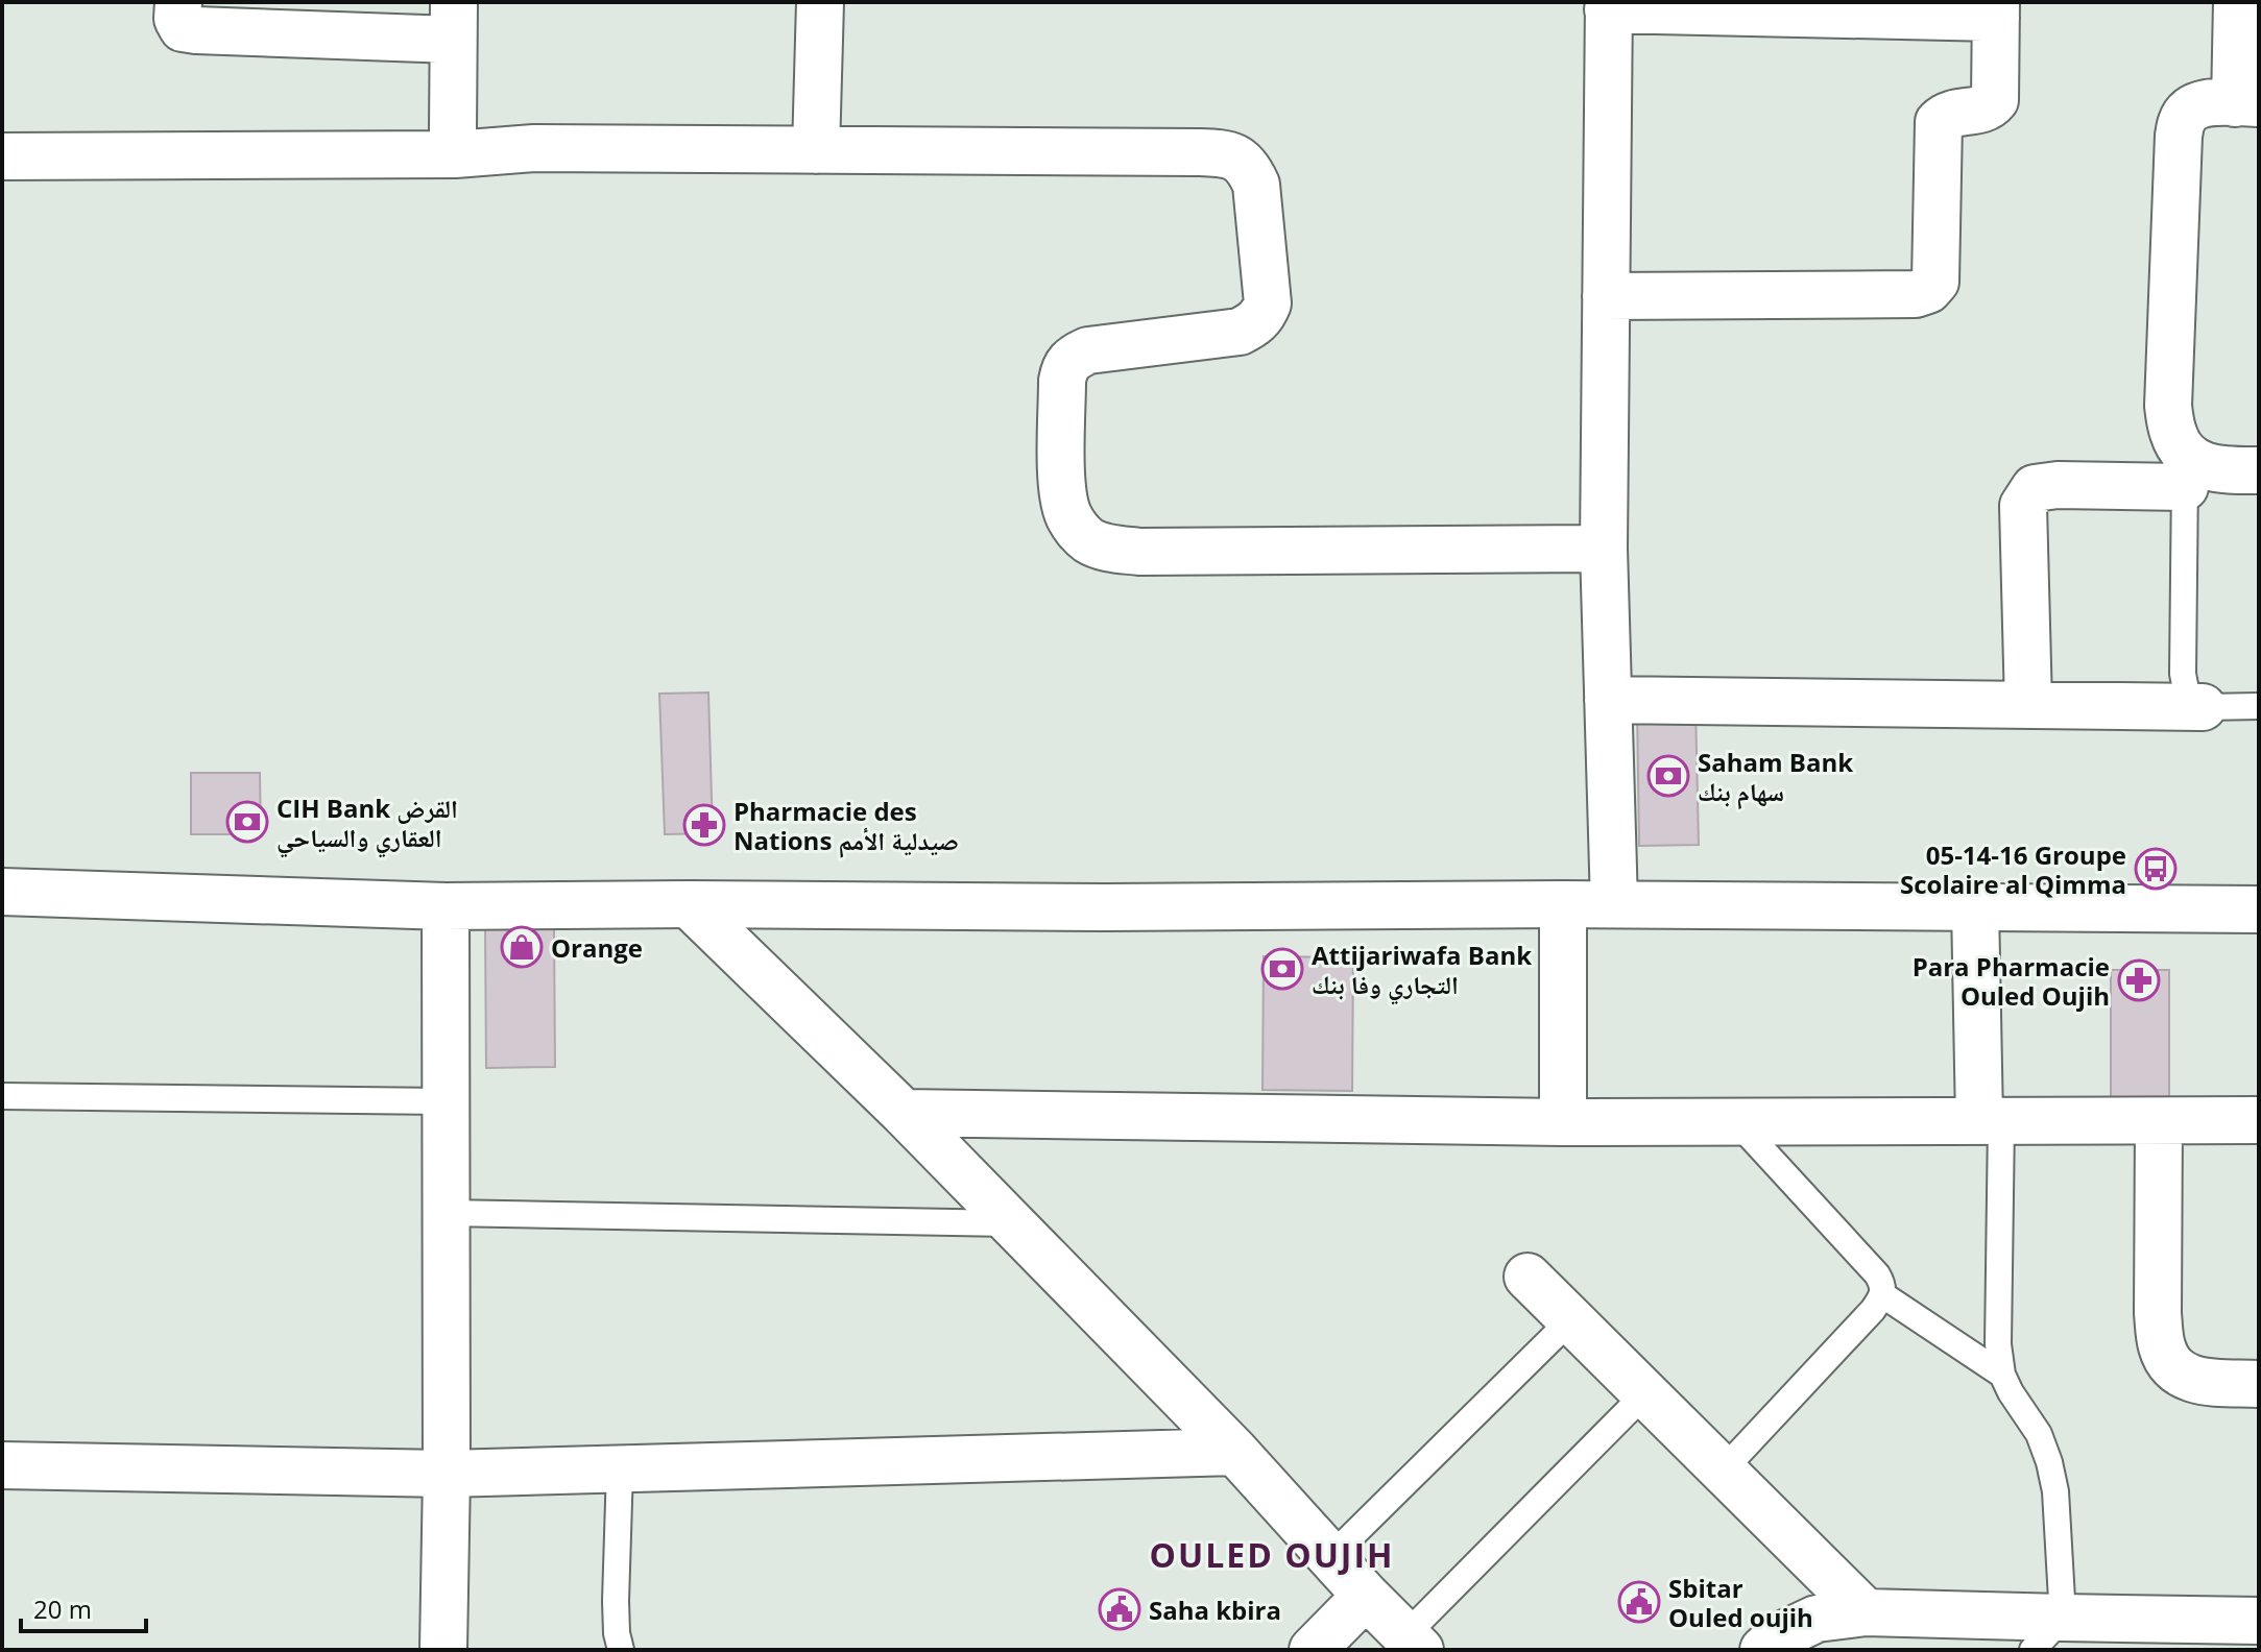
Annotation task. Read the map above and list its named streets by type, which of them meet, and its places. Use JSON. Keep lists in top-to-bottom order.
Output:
{
  "districts": ["OULED OUJIH"],
  "places": {
    "bank": ["Saham Bank سهام بنك", "CIH Bank القرض العقاري والسياحي", "Attijariwafa Bank التجاري وفا بنك"],
    "pharmacy": ["Pharmacie des Nations صيدلية الأمم", "Para Pharmacie Ouled Oujih"],
    "bus stop": ["05-14-16 Groupe Scolaire al Qimma"],
    "shop": ["Orange"],
    "public building": ["Sbitar Ouled oujih", "Saha kbira"]
  },
  "scale_bar": "20 m"
}
